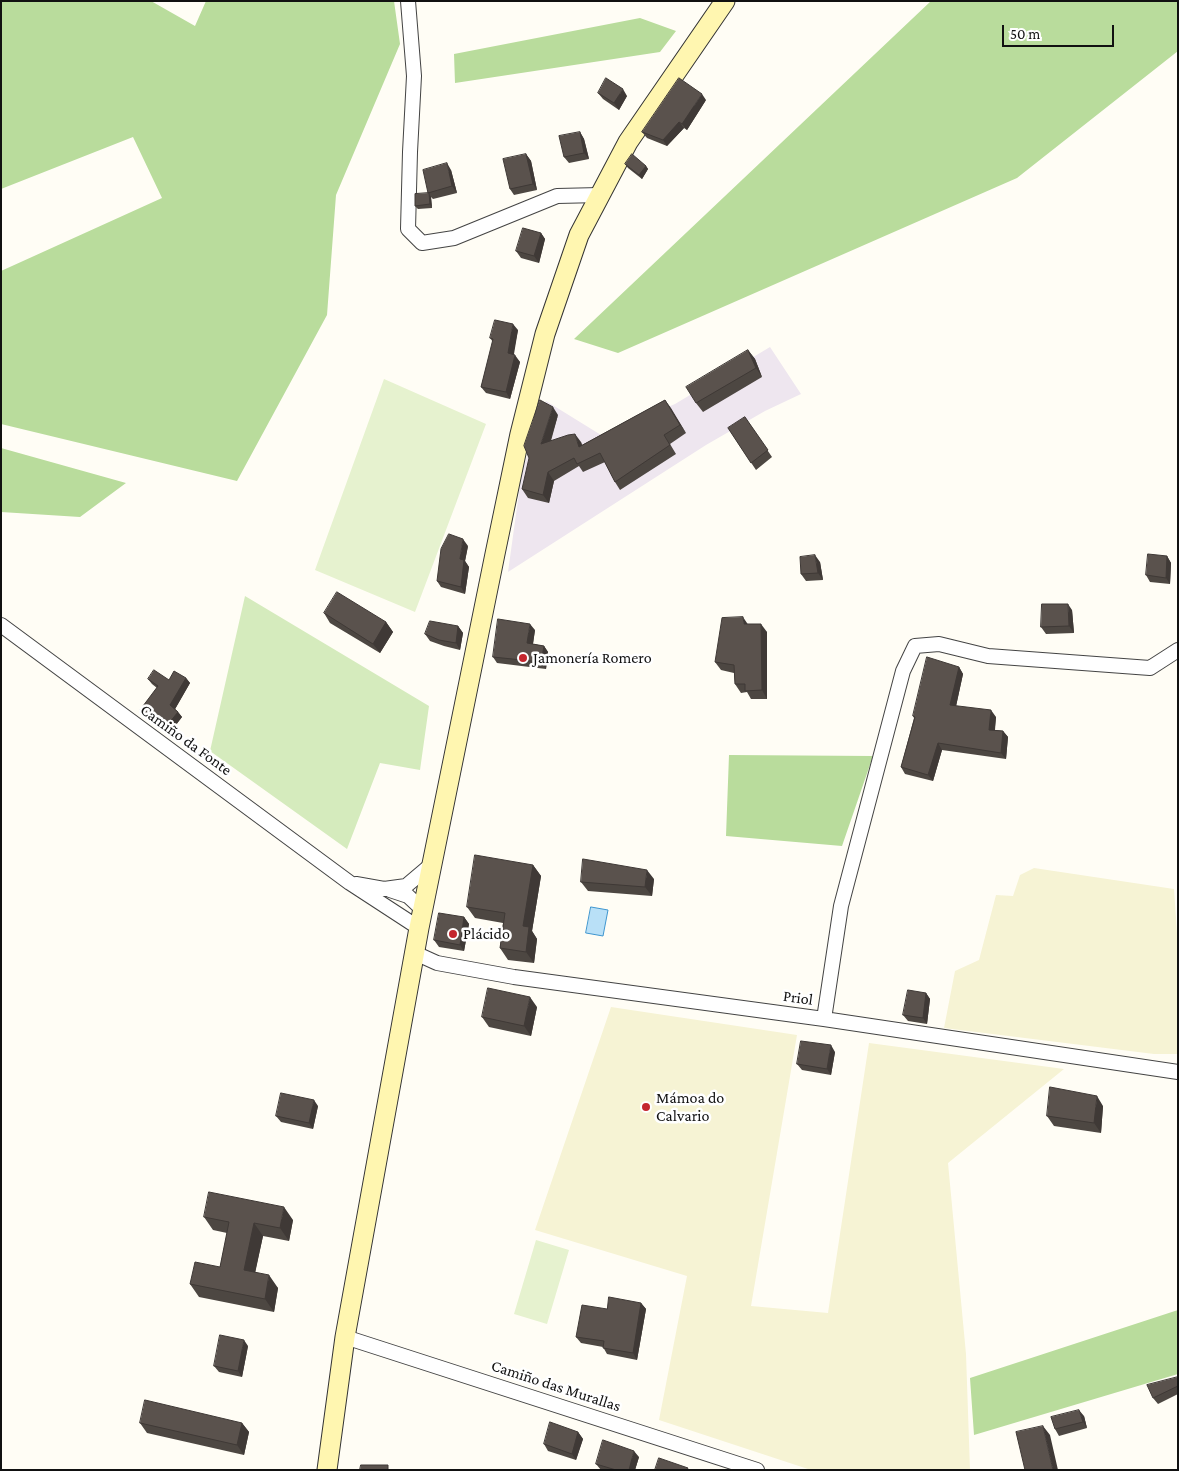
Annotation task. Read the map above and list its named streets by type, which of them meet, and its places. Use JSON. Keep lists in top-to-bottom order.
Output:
{
  "streets": {
    "street": ["Camiño da Fonte", "Priol", "Camiño das Murallas"]
  },
  "places": ["Jamonería Romero", "Plácido", "Mámoa do Calvario"],
  "scale_bar": "50 m"
}
